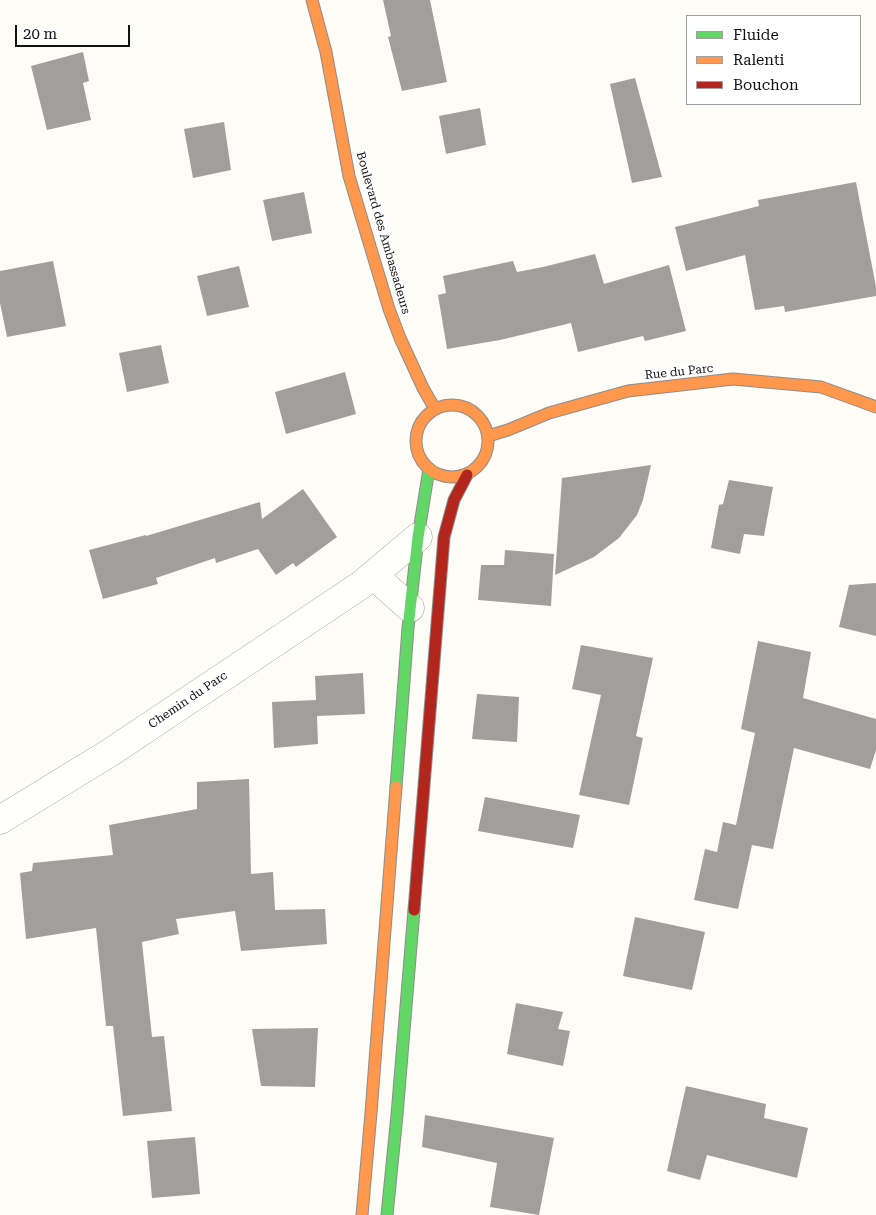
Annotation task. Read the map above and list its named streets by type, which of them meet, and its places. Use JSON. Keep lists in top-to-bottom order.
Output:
{
  "streets": {
    "main road": ["Boulevard des Ambassadeurs", "Rue du Parc"],
    "street": ["Chemin du Parc"]
  },
  "crossings": [
    ["Boulevard des Ambassadeurs", "Rue du Parc"]
  ],
  "legend": ["Fluide", "Ralenti", "Bouchon"],
  "scale_bar": "20 m"
}
